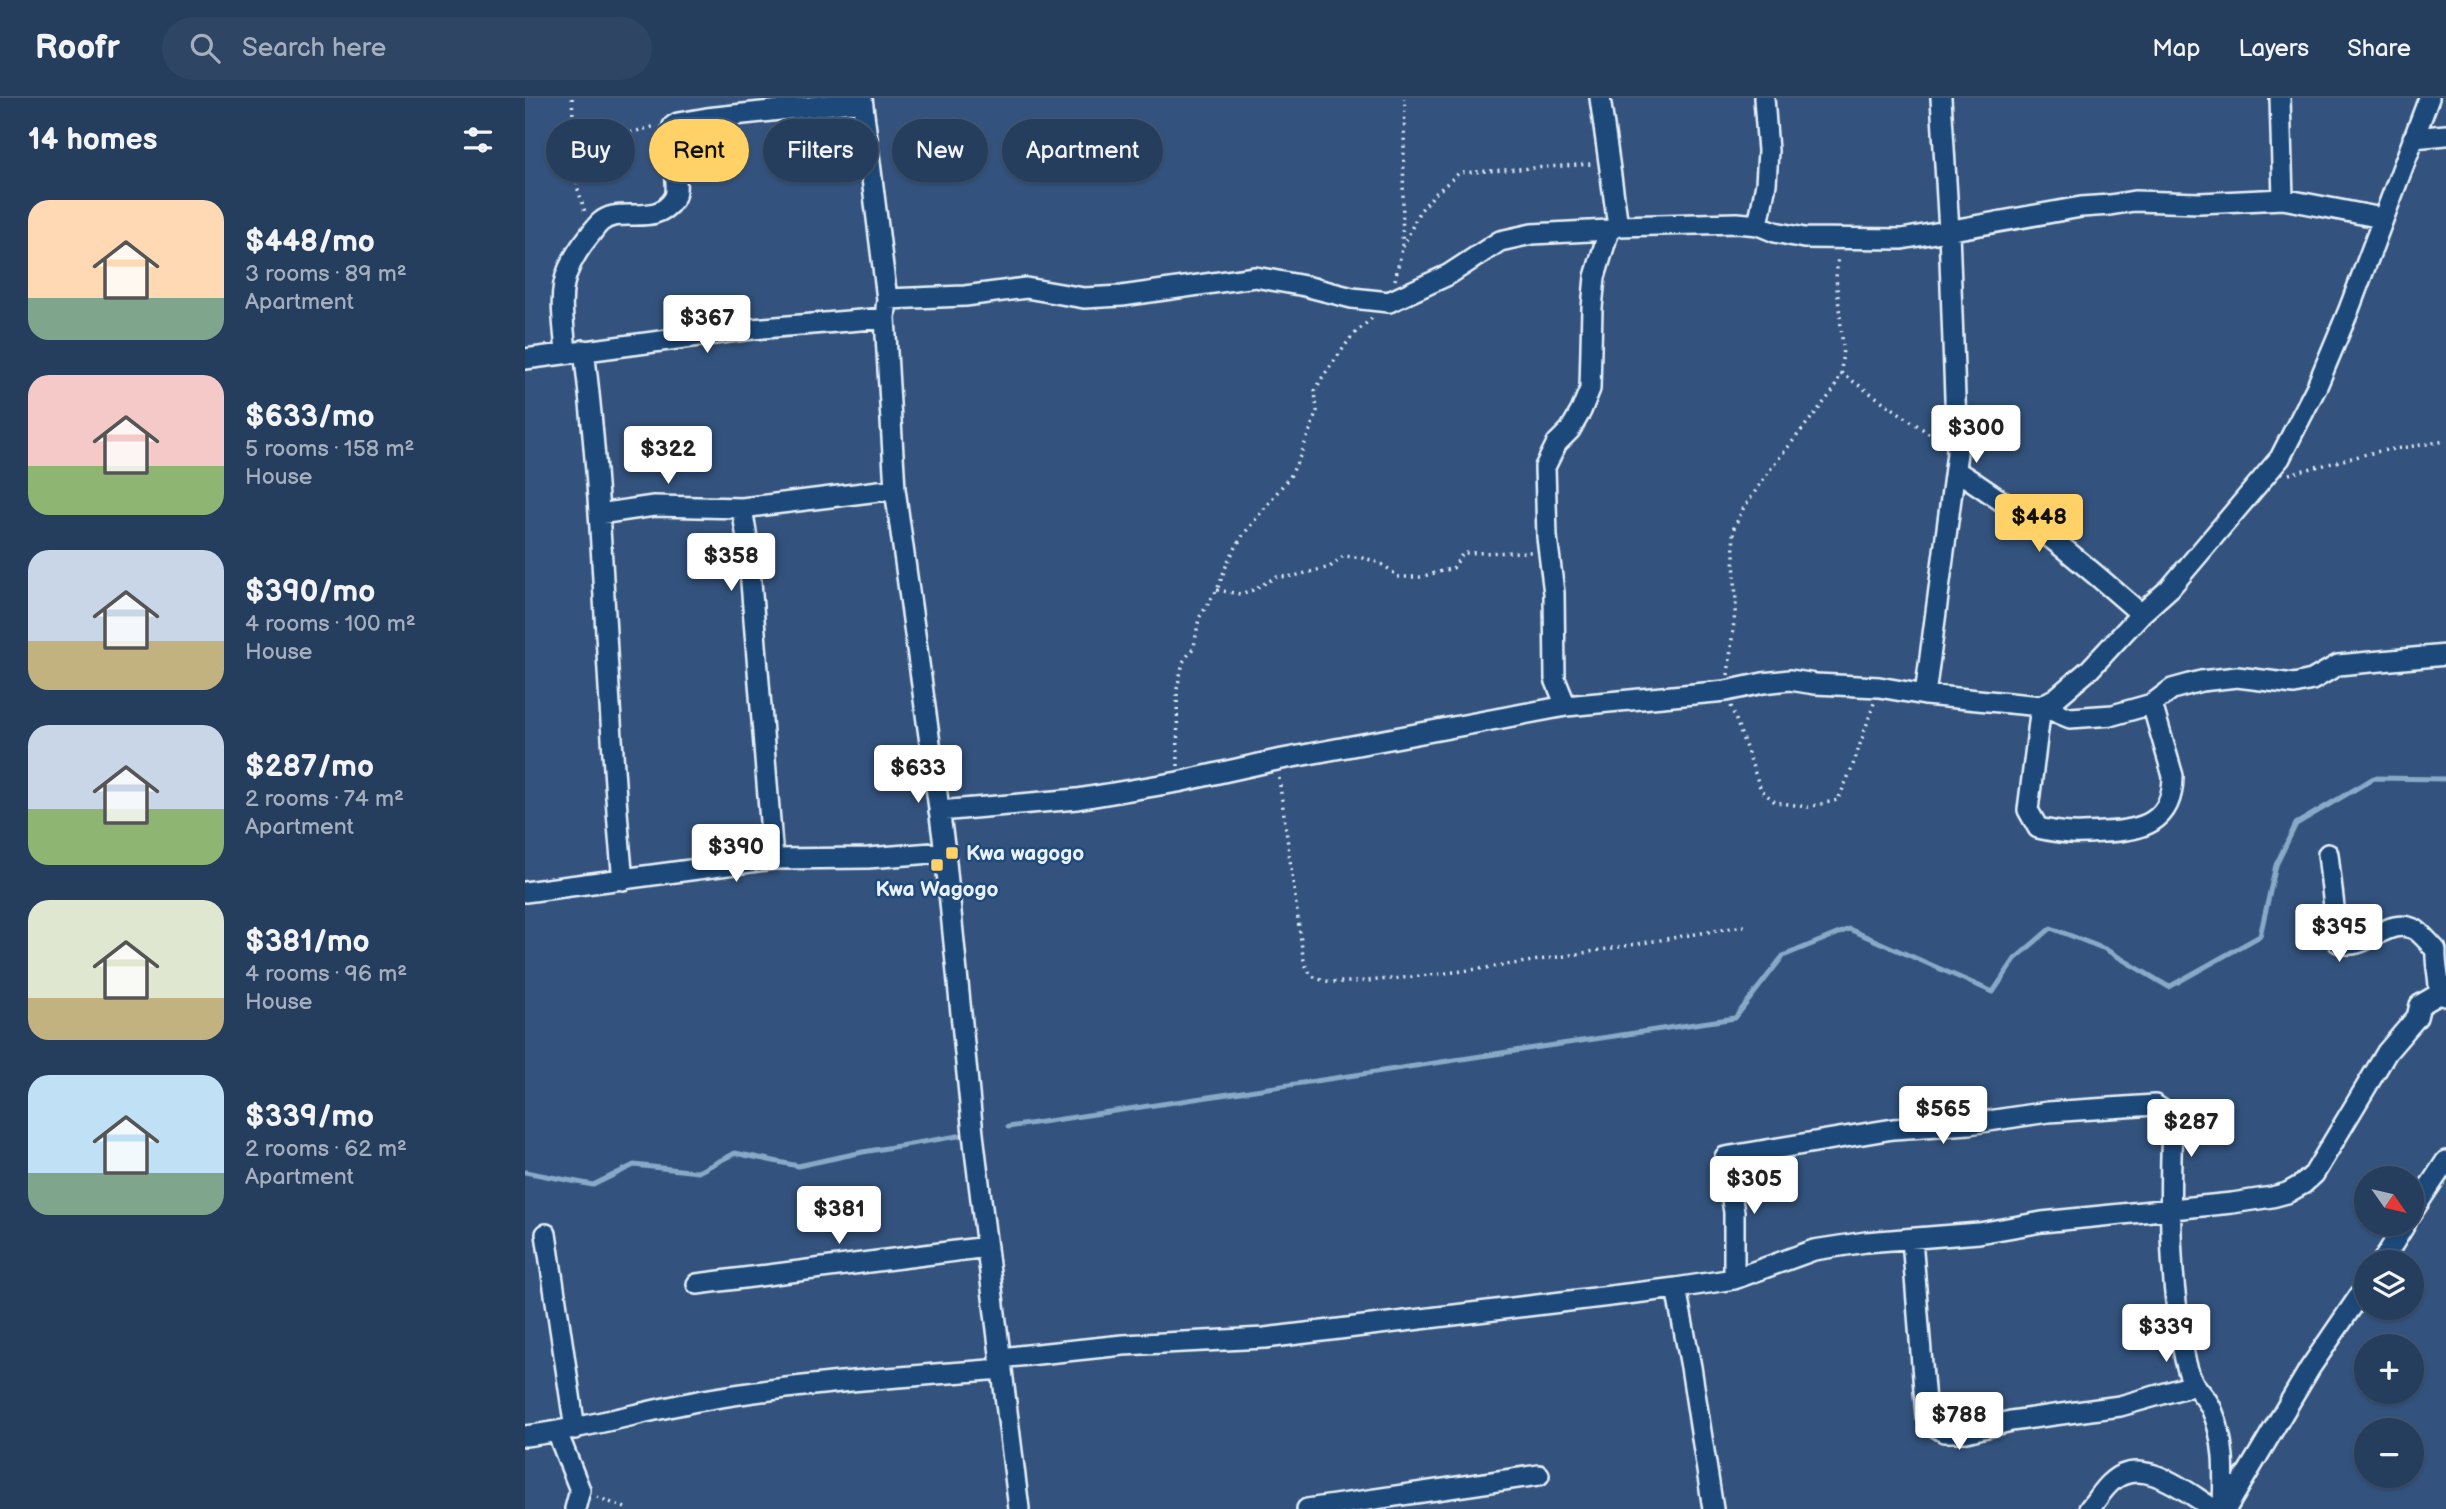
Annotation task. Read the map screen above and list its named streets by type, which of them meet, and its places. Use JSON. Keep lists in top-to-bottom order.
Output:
{
  "places": {
    "transit": ["Kwa wagogo", "Kwa Wagogo"]
  },
  "north": "bottom right",
  "page": {
    "header": "Roofr",
    "search": "Search here",
    "nav": ["Map", "Layers", "Share"],
    "heading": "14 homes",
    "chip": [
      "Buy",
      "Rent",
      "Filters",
      "New",
      "Apartment"
    ],
    "list": [
      {
        "name": "$448/mo",
        "note": "3 rooms · 89 m² · Apartment"
      },
      {
        "name": "$633/mo",
        "note": "5 rooms · 158 m² · House"
      },
      {
        "name": "$390/mo",
        "note": "4 rooms · 100 m² · House"
      },
      {
        "name": "$287/mo",
        "note": "2 rooms · 74 m² · Apartment"
      },
      {
        "name": "$381/mo",
        "note": "4 rooms · 96 m² · House"
      },
      {
        "name": "$339/mo",
        "note": "2 rooms · 62 m² · Apartment"
      }
    ],
    "price": [
      "$367",
      "$300",
      "$322",
      "$448",
      "$358",
      "$633",
      "$390",
      "$395",
      "$565",
      "$287",
      "$305",
      "$381",
      "$339",
      "$788"
    ],
    "map_buttons": ["+", "−"]
  }
}
